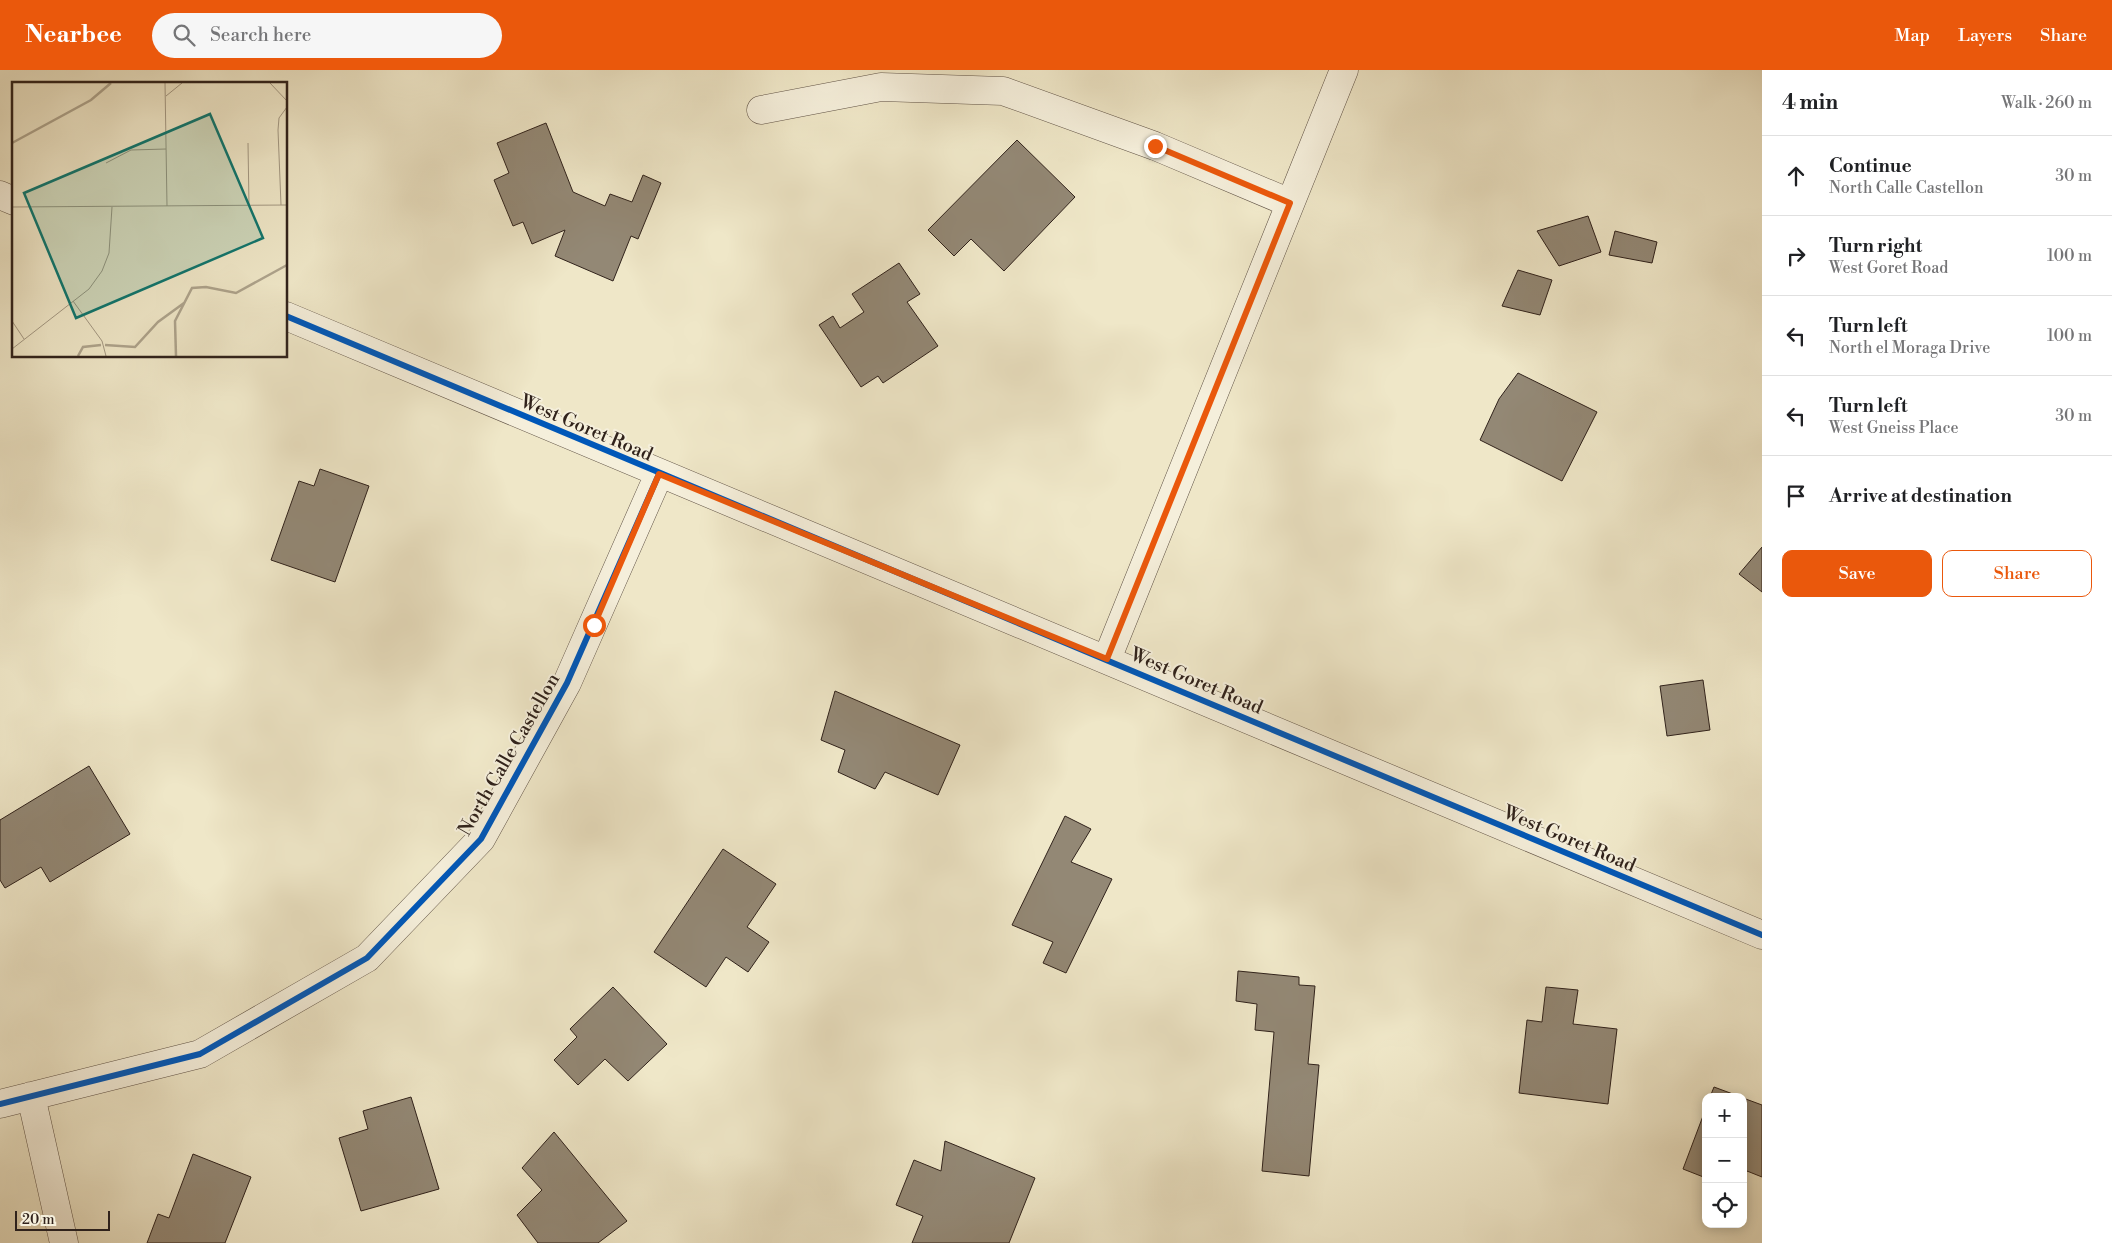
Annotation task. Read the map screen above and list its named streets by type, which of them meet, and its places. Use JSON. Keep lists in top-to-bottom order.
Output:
{
  "streets": {
    "street": ["West Goret Road", "North Calle Castellon"]
  },
  "crossings": [
    ["West Goret Road", "North Calle Castellon"]
  ],
  "scale_bar": "20 m",
  "page": {
    "header": "Nearbee",
    "search": "Search here",
    "nav": ["Map", "Layers", "Share"],
    "heading": ["4 min", "Walk · 260 m"],
    "list": [
      ["Continue", "North Calle Castellon", "30 m"],
      ["Turn right", "West Goret Road", "100 m"],
      ["Turn left", "North el Moraga Drive", "100 m"],
      ["Turn left", "West Gneiss Place", "30 m"],
      "Arrive at destination"
    ],
    "buttons": ["Save", "Share"],
    "map_buttons": ["+", "−"],
    "scale": "20 m"
  }
}
